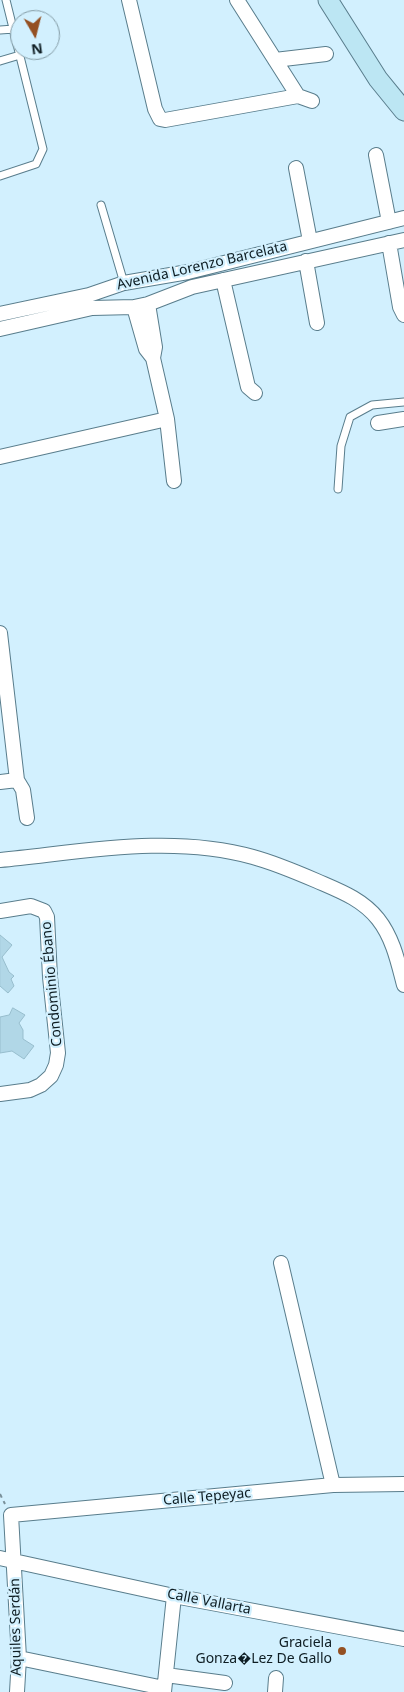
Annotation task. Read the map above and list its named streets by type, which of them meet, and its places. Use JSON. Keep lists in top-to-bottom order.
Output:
{
  "streets": {
    "street": [
      "Avenida Lorenzo Barcelata",
      "Condominio Ébano",
      "Calle Tepeyac",
      "Calle Vallarta",
      "Aquiles Serdán"
    ]
  },
  "crossings": [
    ["Calle Tepeyac", "Aquiles Serdán"],
    ["Calle Vallarta", "Aquiles Serdán"]
  ],
  "places": ["Graciela Gonza�Lez De Gallo"],
  "north": "bottom"
}
